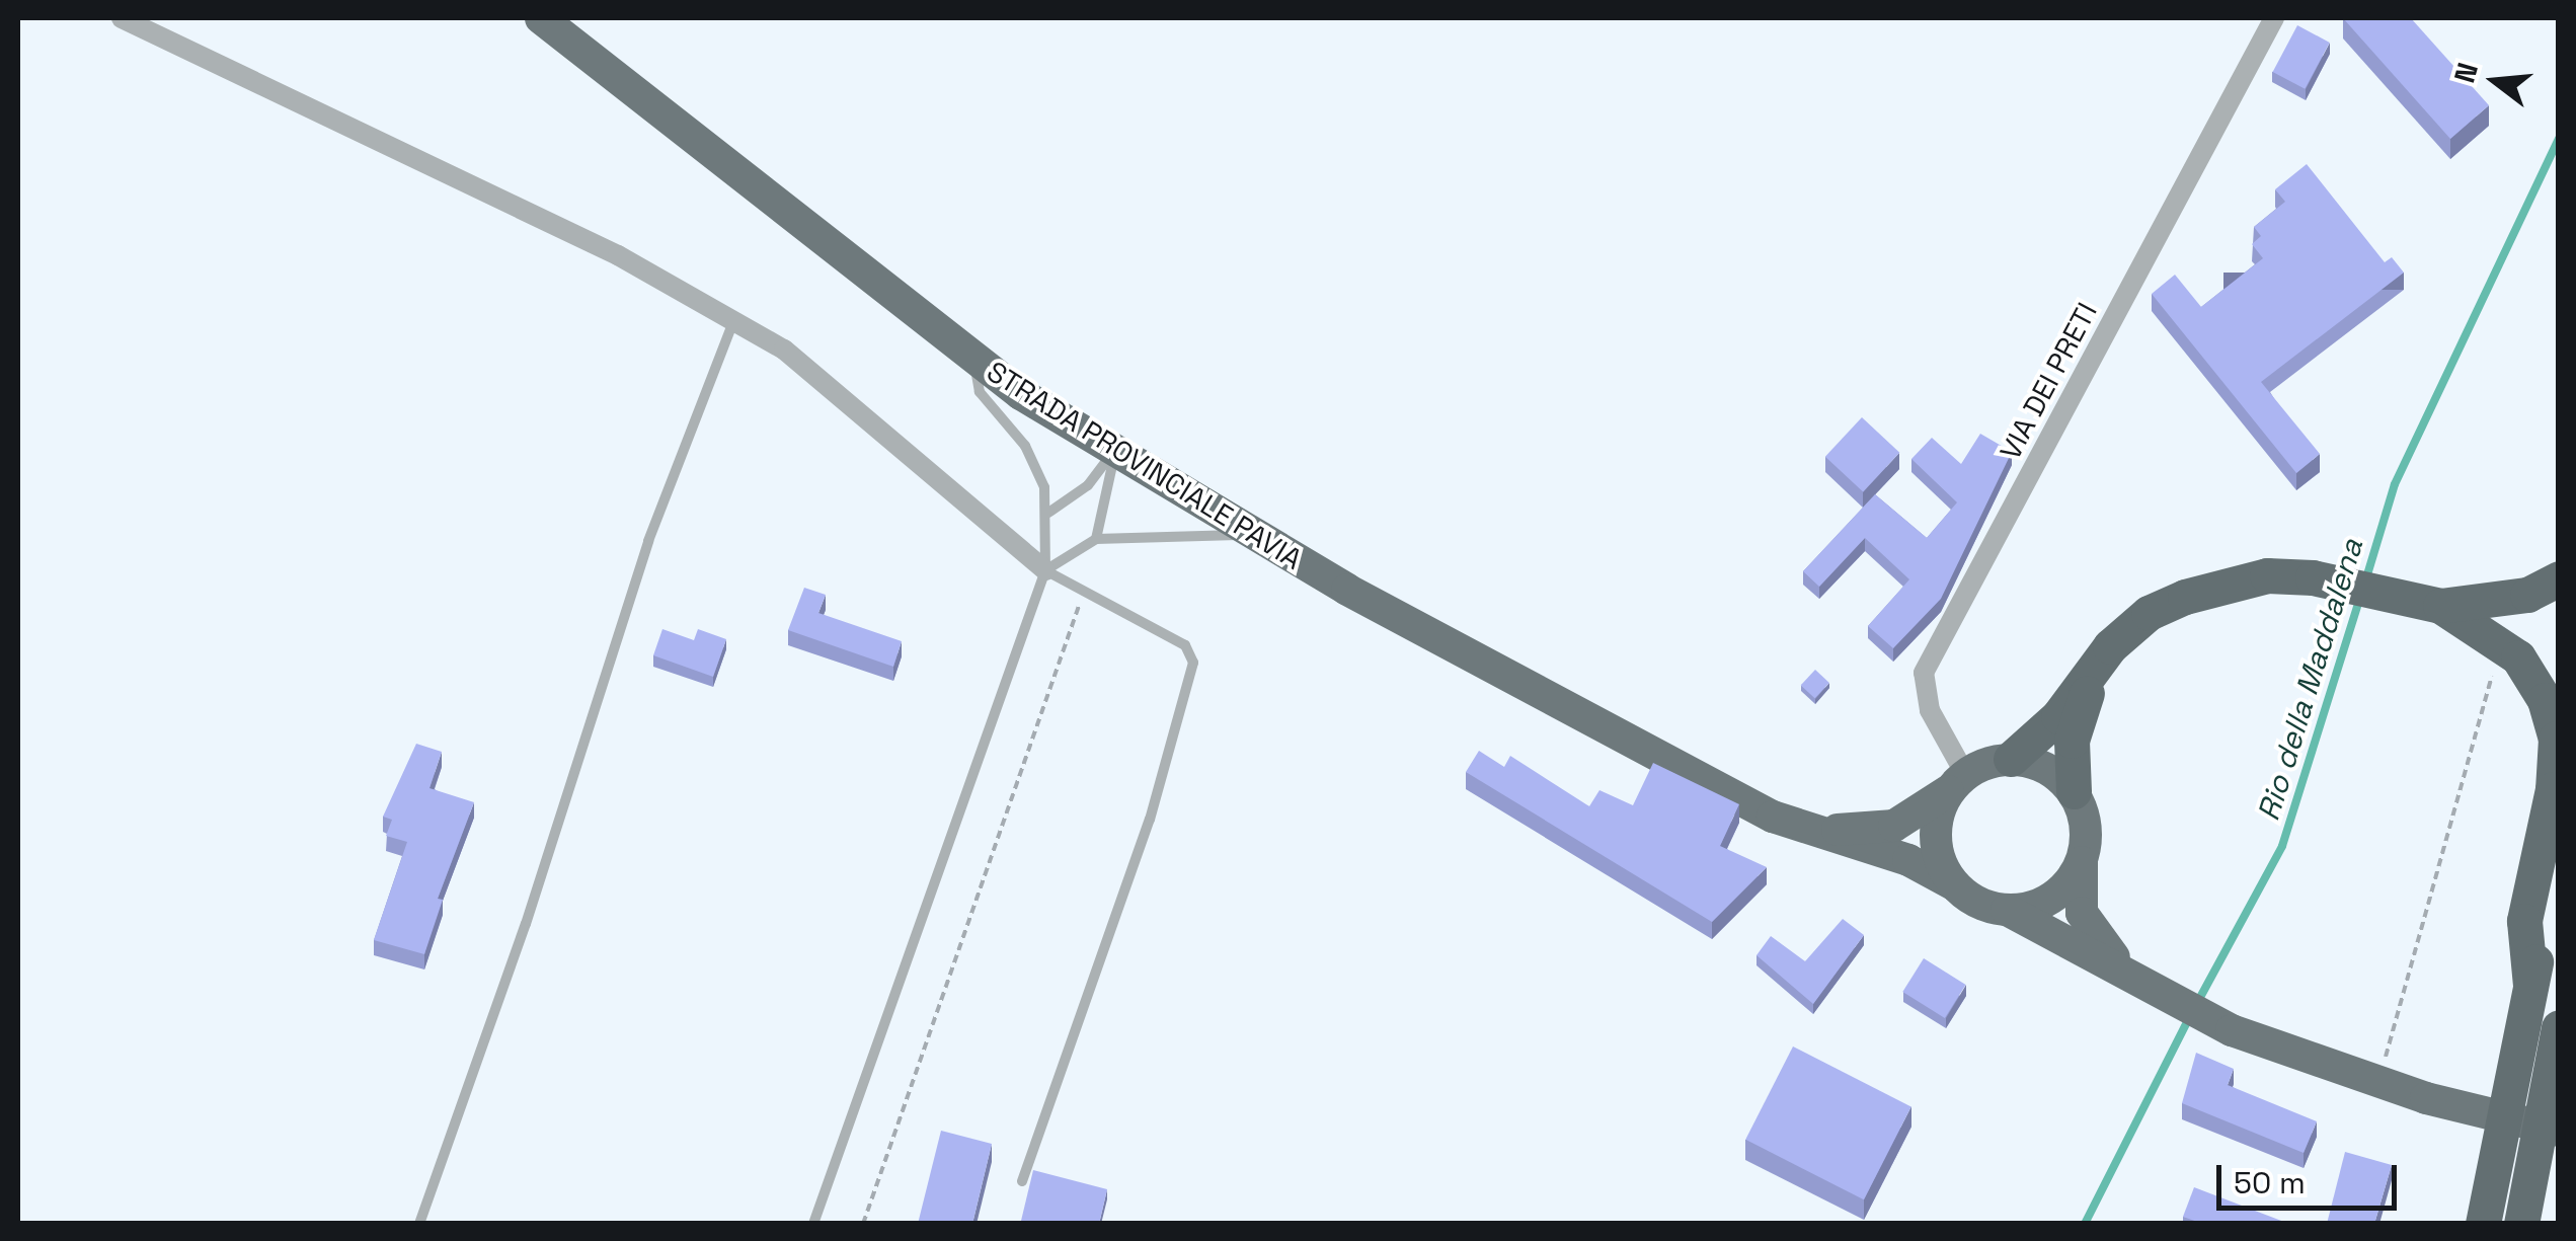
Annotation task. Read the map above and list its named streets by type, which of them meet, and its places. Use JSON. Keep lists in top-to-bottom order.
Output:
{
  "streets": {
    "main road": ["STRADA PROVINCIALE PAVIA"],
    "street": ["VIA DEI PRETI"]
  },
  "crossings": [
    ["VIA DEI PRETI", "STRADA PROVINCIALE PAVIA"]
  ],
  "water": ["Rio della Maddalena"],
  "scale_bar": "50 m",
  "north": "left"
}
